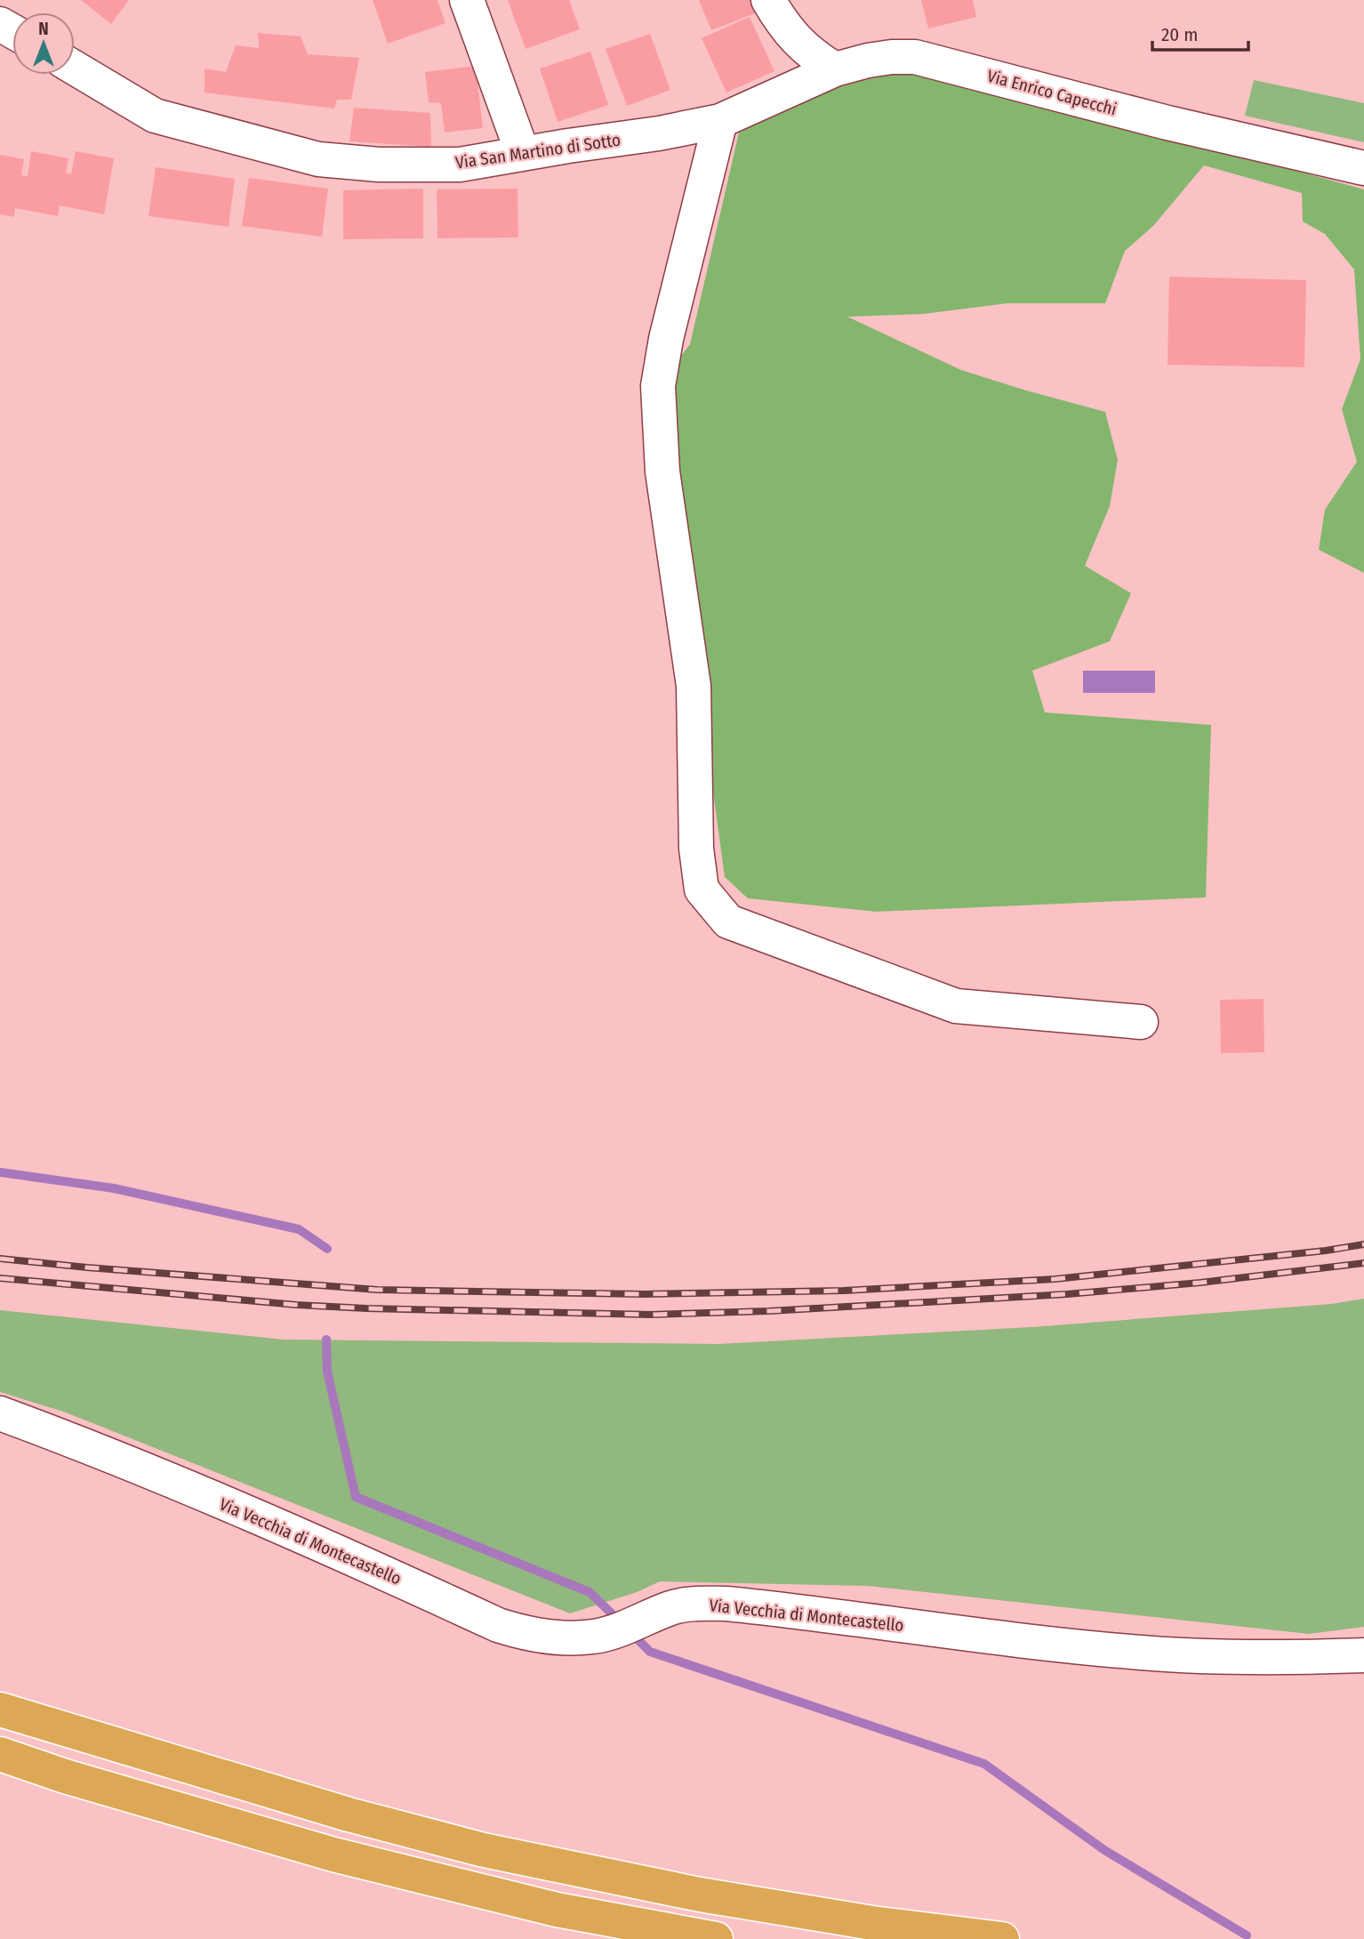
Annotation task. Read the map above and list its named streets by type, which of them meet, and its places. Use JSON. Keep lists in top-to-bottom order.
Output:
{
  "streets": {
    "street": ["Via Enrico Capecchi", "Via San Martino di Sotto", "Via Vecchia di Montecastello"]
  },
  "crossings": [
    ["Via Enrico Capecchi", "Via San Martino di Sotto"]
  ],
  "scale_bar": "20 m",
  "north": "top"
}
